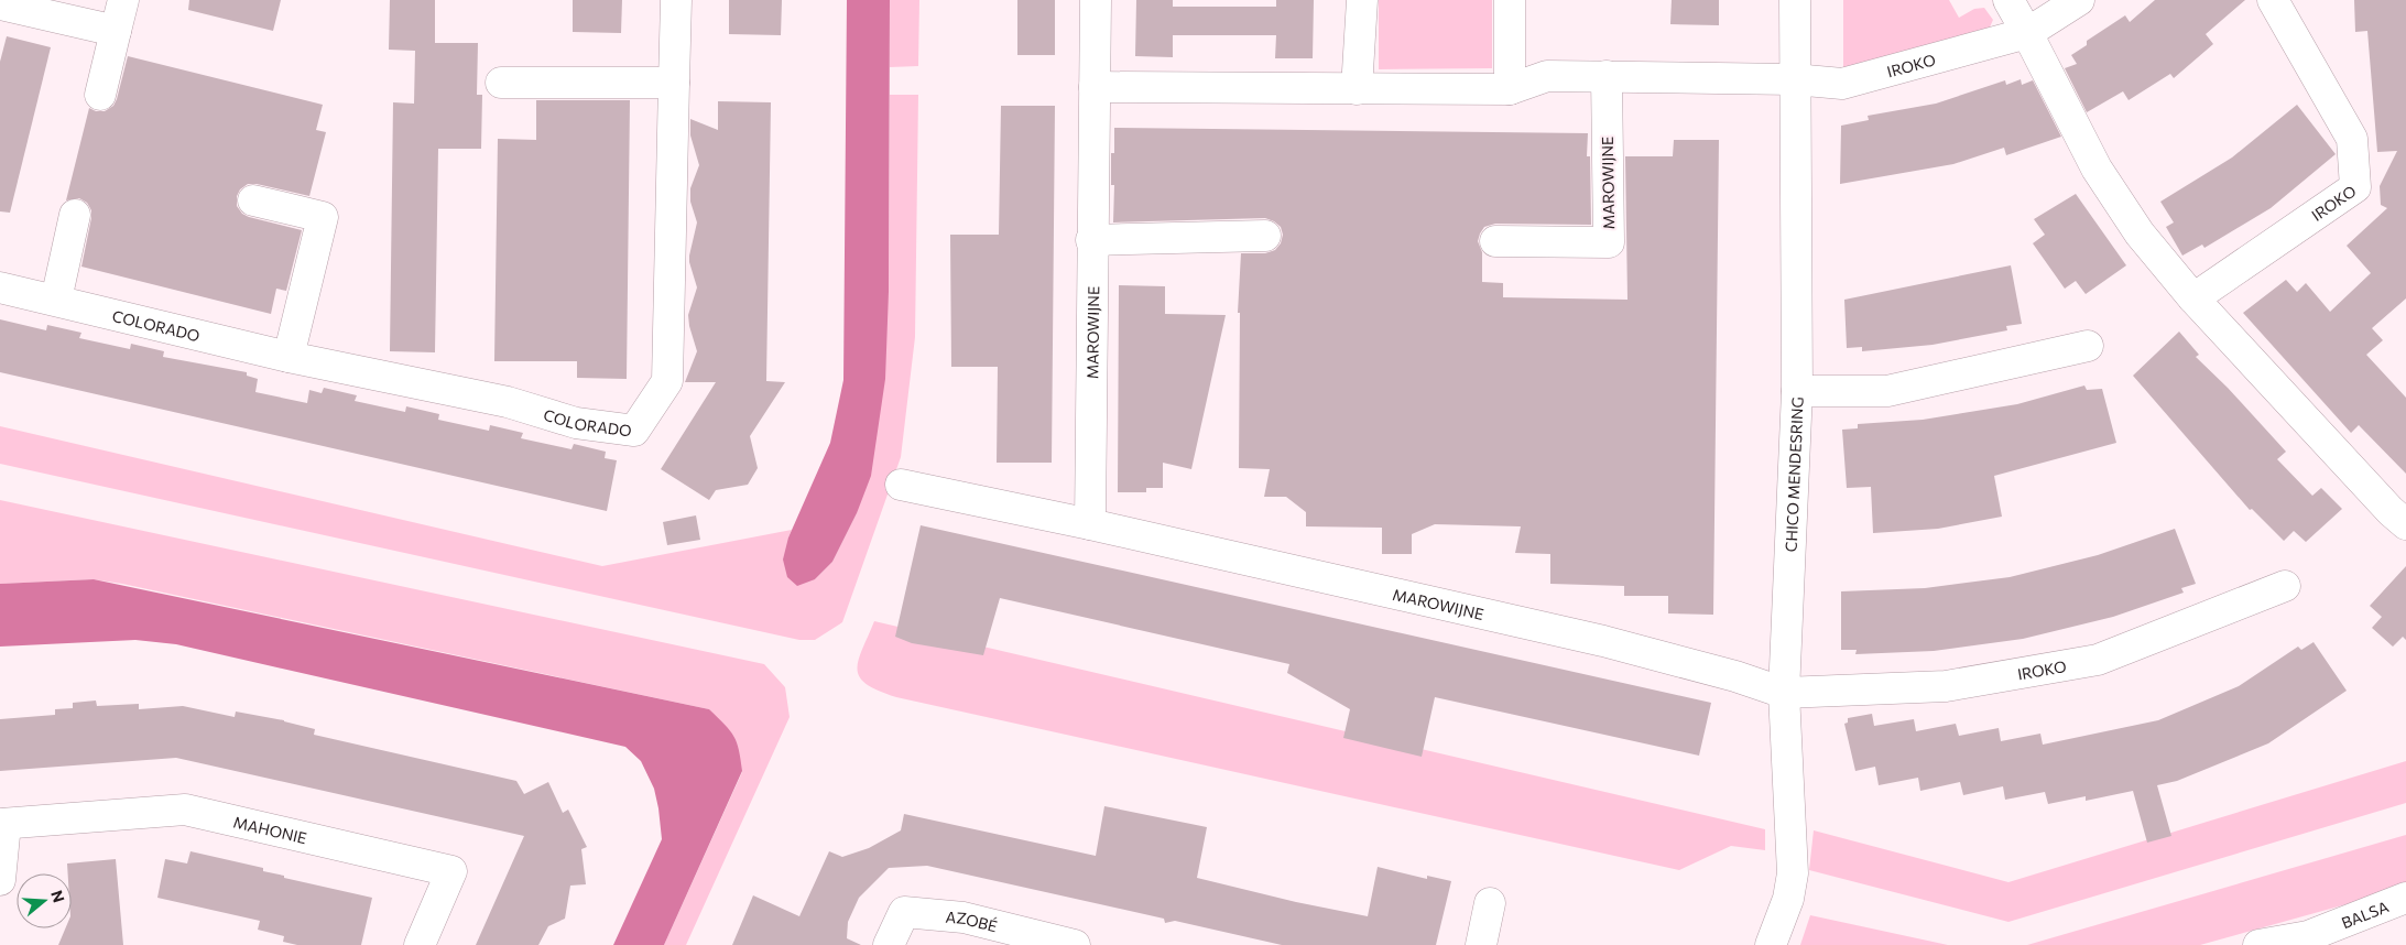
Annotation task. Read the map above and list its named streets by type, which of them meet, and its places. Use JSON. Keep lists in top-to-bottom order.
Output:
{
  "streets": {
    "street": [
      "IROKO",
      "MAROWIJNE",
      "COLORADO",
      "CHICO MENDESRING",
      "MAHONIE",
      "BALSA",
      "AZOBÉ"
    ]
  },
  "crossings": [
    ["IROKO", "MAROWIJNE"],
    ["IROKO", "CHICO MENDESRING"],
    ["MAROWIJNE", "CHICO MENDESRING"]
  ],
  "north": "right"
}
